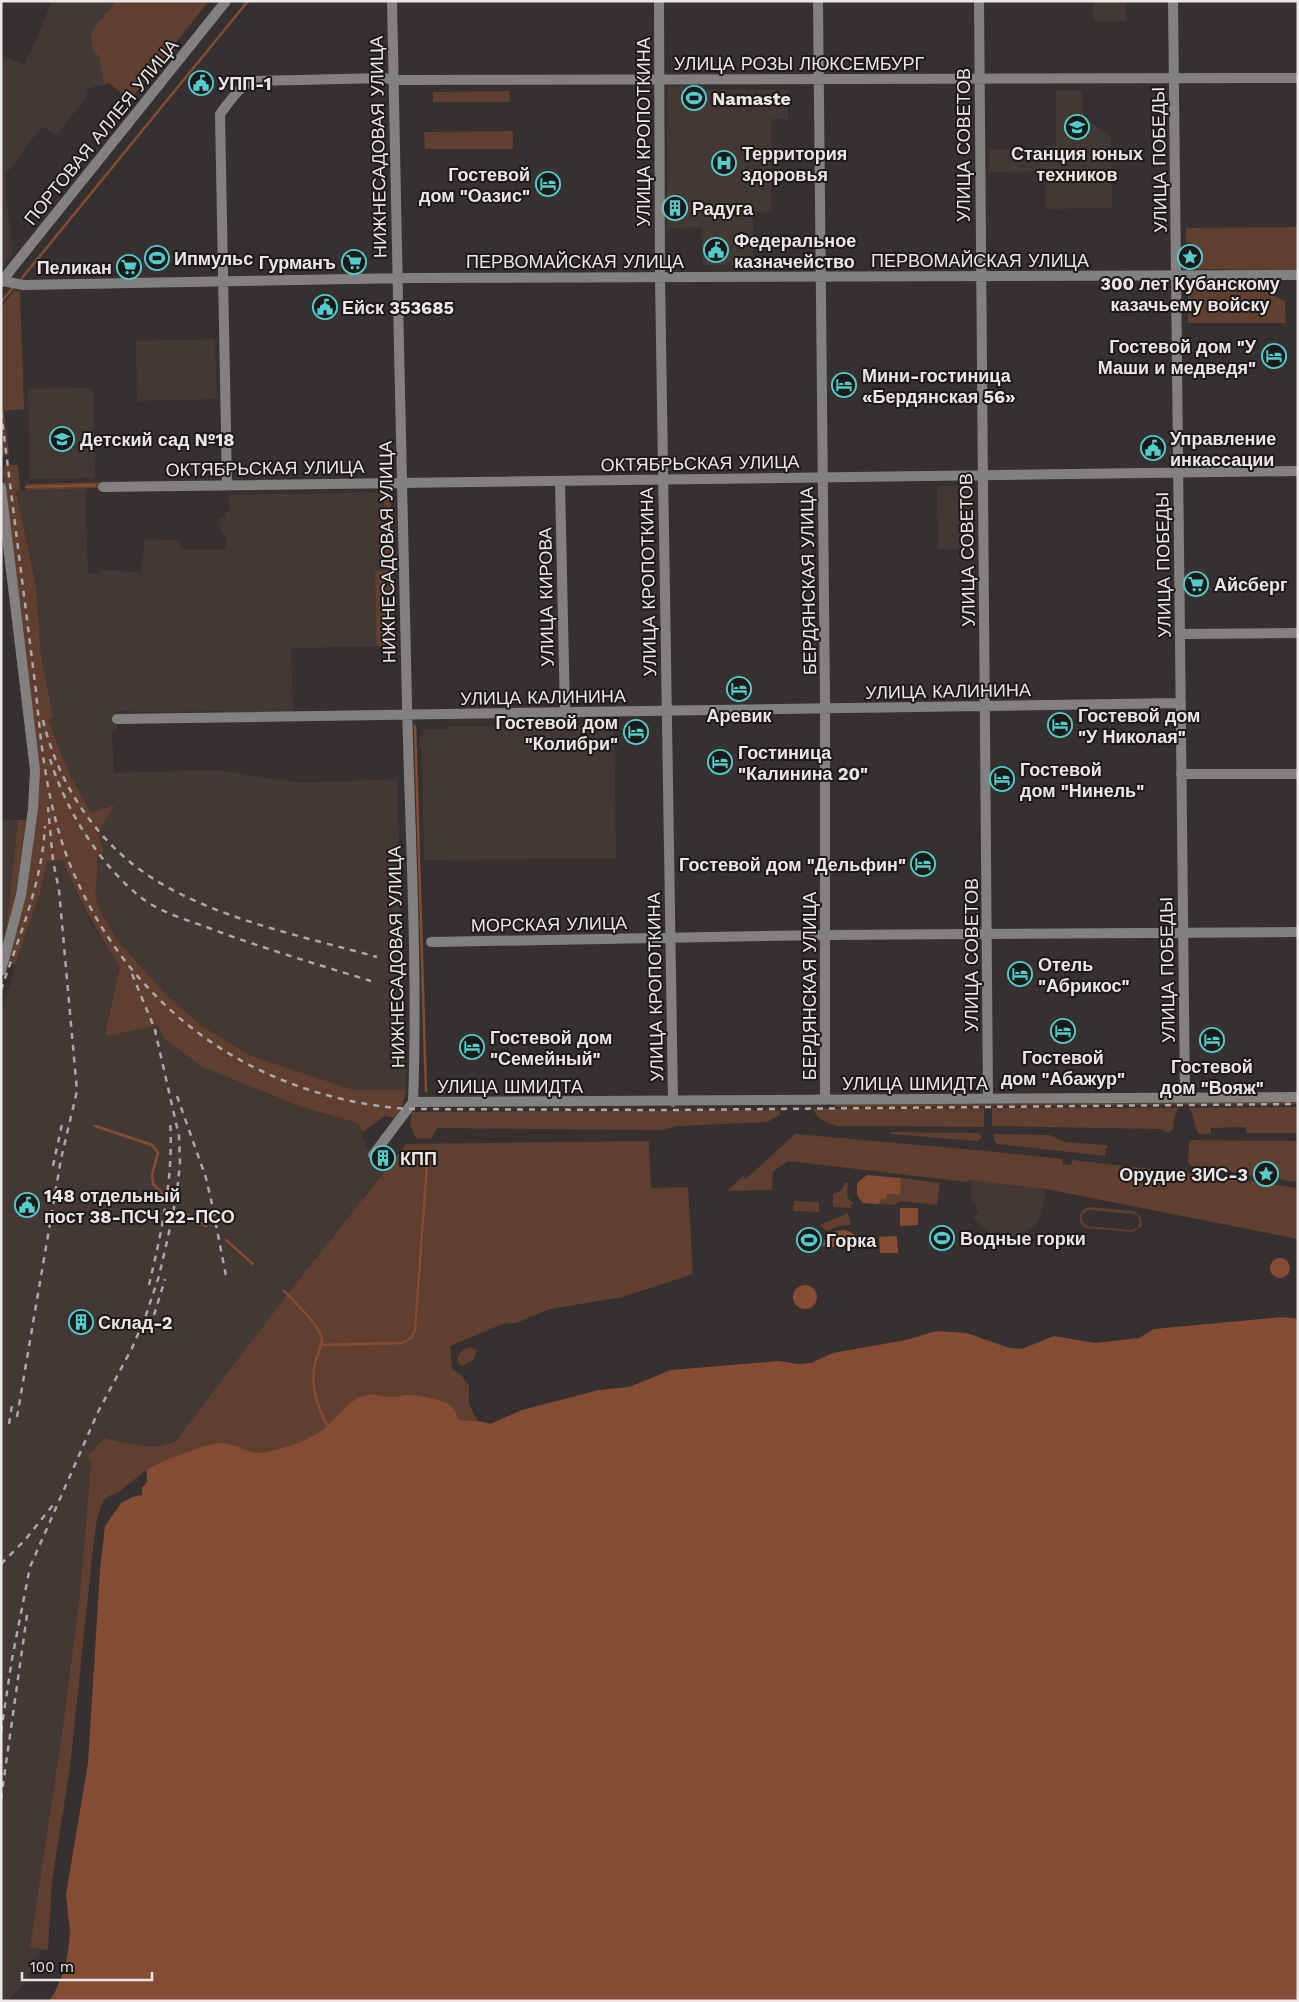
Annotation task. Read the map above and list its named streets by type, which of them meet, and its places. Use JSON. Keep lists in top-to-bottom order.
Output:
{
  "streets": {
    "street": [
      "УЛИЦА РОЗЫ ЛЮКСЕМБУРГ",
      "ПОРТОВАЯ АЛЛЕЯ УЛИЦА",
      "УЛИЦА КРОПОТКИНА",
      "УЛИЦА СОВЕТОВ",
      "НИЖНЕСАДОВАЯ УЛИЦА",
      "УЛИЦА ПОБЕДЫ",
      "ПЕРВОМАЙСКАЯ УЛИЦА",
      "ОКТЯБРЬСКАЯ УЛИЦА",
      "БЕРДЯНСКАЯ УЛИЦА",
      "УЛИЦА КИРОВА",
      "УЛИЦА КАЛИНИНА",
      "МОРСКАЯ УЛИЦА",
      "УЛИЦА ШМИДТА"
    ]
  },
  "crossings": [
    ["УЛИЦА РОЗЫ ЛЮКСЕМБУРГ", "УЛИЦА КРОПОТКИНА"],
    ["УЛИЦА РОЗЫ ЛЮКСЕМБУРГ", "УЛИЦА СОВЕТОВ"],
    ["УЛИЦА РОЗЫ ЛЮКСЕМБУРГ", "НИЖНЕСАДОВАЯ УЛИЦА"],
    ["УЛИЦА РОЗЫ ЛЮКСЕМБУРГ", "УЛИЦА ПОБЕДЫ"],
    ["УЛИЦА РОЗЫ ЛЮКСЕМБУРГ", "ПЕРВОМАЙСКАЯ УЛИЦА"],
    ["УЛИЦА РОЗЫ ЛЮКСЕМБУРГ", "БЕРДЯНСКАЯ УЛИЦА"],
    ["ПОРТОВАЯ АЛЛЕЯ УЛИЦА", "ПЕРВОМАЙСКАЯ УЛИЦА"],
    ["УЛИЦА КРОПОТКИНА", "ПЕРВОМАЙСКАЯ УЛИЦА"],
    ["УЛИЦА КРОПОТКИНА", "ОКТЯБРЬСКАЯ УЛИЦА"],
    ["УЛИЦА КРОПОТКИНА", "УЛИЦА КАЛИНИНА"],
    ["УЛИЦА КРОПОТКИНА", "МОРСКАЯ УЛИЦА"],
    ["УЛИЦА КРОПОТКИНА", "УЛИЦА ШМИДТА"],
    ["УЛИЦА СОВЕТОВ", "ПЕРВОМАЙСКАЯ УЛИЦА"],
    ["УЛИЦА СОВЕТОВ", "ОКТЯБРЬСКАЯ УЛИЦА"],
    ["УЛИЦА СОВЕТОВ", "УЛИЦА КАЛИНИНА"],
    ["УЛИЦА СОВЕТОВ", "МОРСКАЯ УЛИЦА"],
    ["УЛИЦА СОВЕТОВ", "УЛИЦА ШМИДТА"],
    ["НИЖНЕСАДОВАЯ УЛИЦА", "ПЕРВОМАЙСКАЯ УЛИЦА"],
    ["НИЖНЕСАДОВАЯ УЛИЦА", "ОКТЯБРЬСКАЯ УЛИЦА"],
    ["НИЖНЕСАДОВАЯ УЛИЦА", "УЛИЦА КАЛИНИНА"],
    ["НИЖНЕСАДОВАЯ УЛИЦА", "УЛИЦА ШМИДТА"],
    ["УЛИЦА ПОБЕДЫ", "ПЕРВОМАЙСКАЯ УЛИЦА"],
    ["УЛИЦА ПОБЕДЫ", "ОКТЯБРЬСКАЯ УЛИЦА"],
    ["УЛИЦА ПОБЕДЫ", "УЛИЦА КАЛИНИНА"],
    ["УЛИЦА ПОБЕДЫ", "МОРСКАЯ УЛИЦА"],
    ["УЛИЦА ПОБЕДЫ", "УЛИЦА ШМИДТА"],
    ["ПЕРВОМАЙСКАЯ УЛИЦА", "БЕРДЯНСКАЯ УЛИЦА"],
    ["ОКТЯБРЬСКАЯ УЛИЦА", "БЕРДЯНСКАЯ УЛИЦА"],
    ["ОКТЯБРЬСКАЯ УЛИЦА", "УЛИЦА КИРОВА"],
    ["БЕРДЯНСКАЯ УЛИЦА", "УЛИЦА КАЛИНИНА"],
    ["БЕРДЯНСКАЯ УЛИЦА", "МОРСКАЯ УЛИЦА"],
    ["БЕРДЯНСКАЯ УЛИЦА", "УЛИЦА ШМИДТА"],
    ["УЛИЦА КИРОВА", "УЛИЦА КАЛИНИНА"]
  ],
  "places": {
    "public building": [
      "УПП-1",
      "Федеральное казначейство",
      "Ейск 353685",
      "Управление инкассации",
      "148 отдельный пост 38-ПСЧ 22-ПСО"
    ],
    "sports": [
      "Namaste",
      "Ипмульс",
      "Водные горки",
      "Горка"
    ],
    "school or university": ["Станция юных техников", "Детский сад №18"],
    "hospital": ["Территория здоровья"],
    "hotel": [
      "Гостевой дом \"Оазис\"",
      "Гостевой дом \"У Маши и медведя\"",
      "Мини-гостиница «Бердянская 56»",
      "Аревик",
      "Гостевой дом \"У Николая\"",
      "Гостевой дом \"Колибри\"",
      "Гостиница \"Калинина 20\"",
      "Гостевой дом \"Нинель\"",
      "Гостевой дом \"Дельфин\"",
      "Отель \"Абрикос\"",
      "Гостевой дом \"Абажур\"",
      "Гостевой дом \"Вояж\"",
      "Гостевой дом \"Семейный\""
    ],
    "building": ["Радуга", "КПП", "Склад-2"],
    "place": ["300 лет Кубанскому казачьему войску", "Орудие ЗИС-3"],
    "supermarket": ["Гурманъ", "Пеликан", "Айсберг"]
  },
  "scale_bar": "100 m"
}
